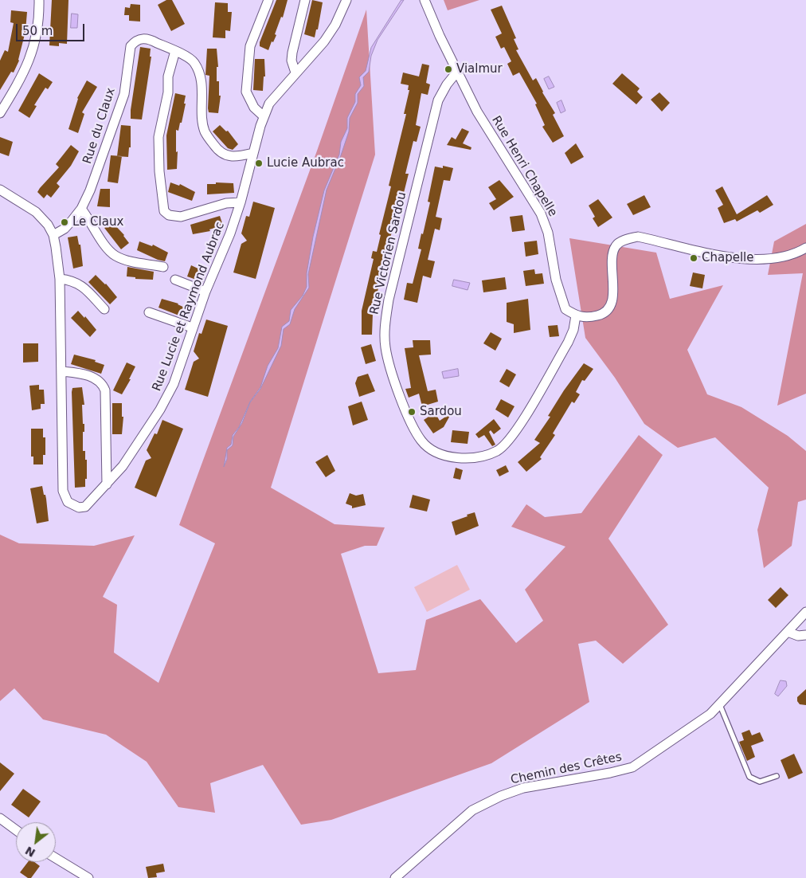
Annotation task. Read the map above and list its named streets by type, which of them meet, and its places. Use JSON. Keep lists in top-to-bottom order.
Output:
{
  "streets": {
    "street": [
      "Rue du Claux",
      "Rue Henri Chapelle",
      "Rue Victorien Sardou",
      "Rue Lucie et Raymond Aubrac",
      "Chemin des Crêtes"
    ]
  },
  "crossings": [
    ["Rue du Claux", "Rue Lucie et Raymond Aubrac"],
    ["Rue Henri Chapelle", "Rue Victorien Sardou"]
  ],
  "places": [
    "Vialmur",
    "Lucie Aubrac",
    "Le Claux",
    "Chapelle",
    "Sardou"
  ],
  "scale_bar": "50 m",
  "north": "bottom left"
}
